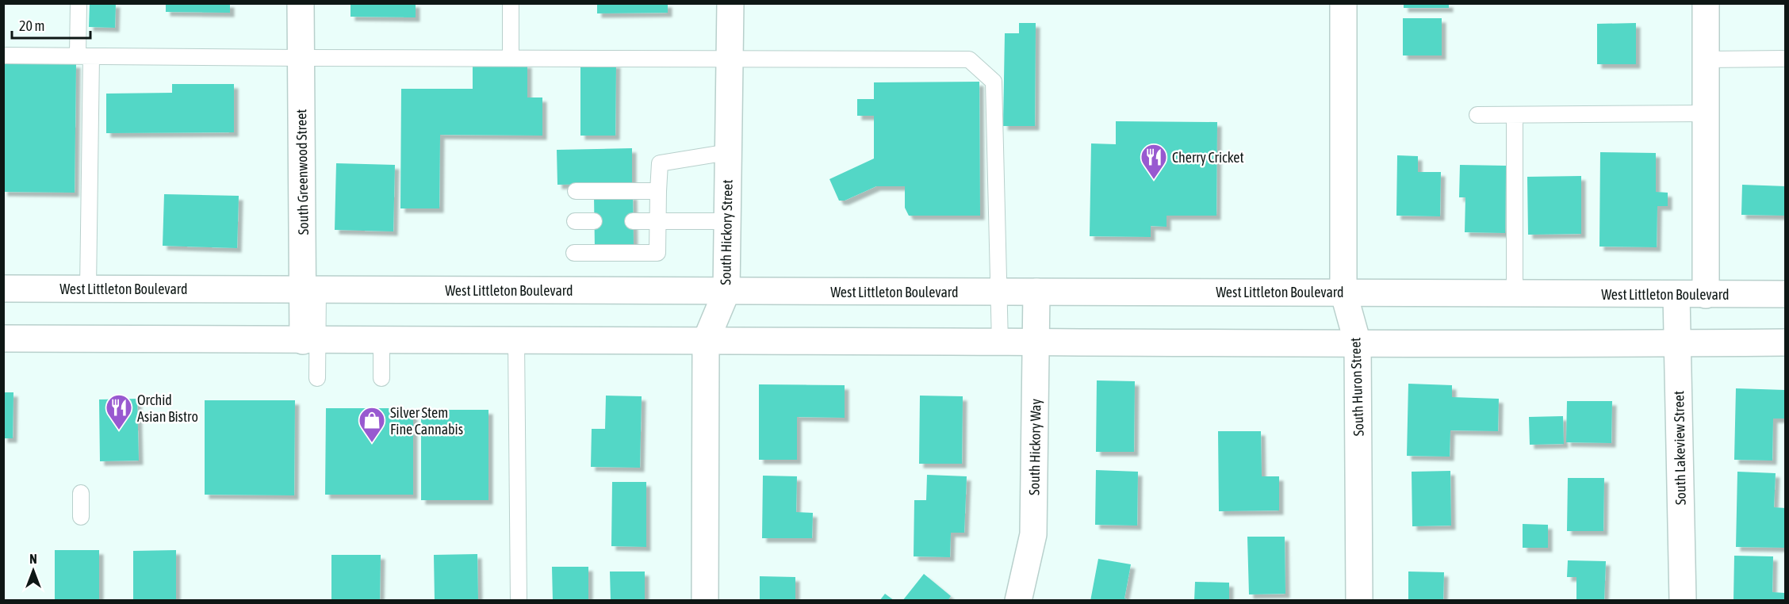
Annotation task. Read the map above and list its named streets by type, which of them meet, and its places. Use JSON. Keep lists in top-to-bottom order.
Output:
{
  "streets": {
    "main road": [
      "South Greenwood Street",
      "South Hickory Street",
      "West Littleton Boulevard",
      "South Huron Street",
      "South Hickory Way",
      "South Lakeview Street"
    ]
  },
  "crossings": [
    ["South Greenwood Street", "West Littleton Boulevard"],
    ["South Hickory Street", "West Littleton Boulevard"],
    ["West Littleton Boulevard", "South Huron Street"],
    ["West Littleton Boulevard", "South Hickory Way"],
    ["West Littleton Boulevard", "South Lakeview Street"]
  ],
  "places": {
    "restaurant": ["Cherry Cricket", "Orchid Asian Bistro"],
    "shop": ["Silver Stem Fine Cannabis"]
  },
  "scale_bar": "20 m",
  "north": "top"
}
